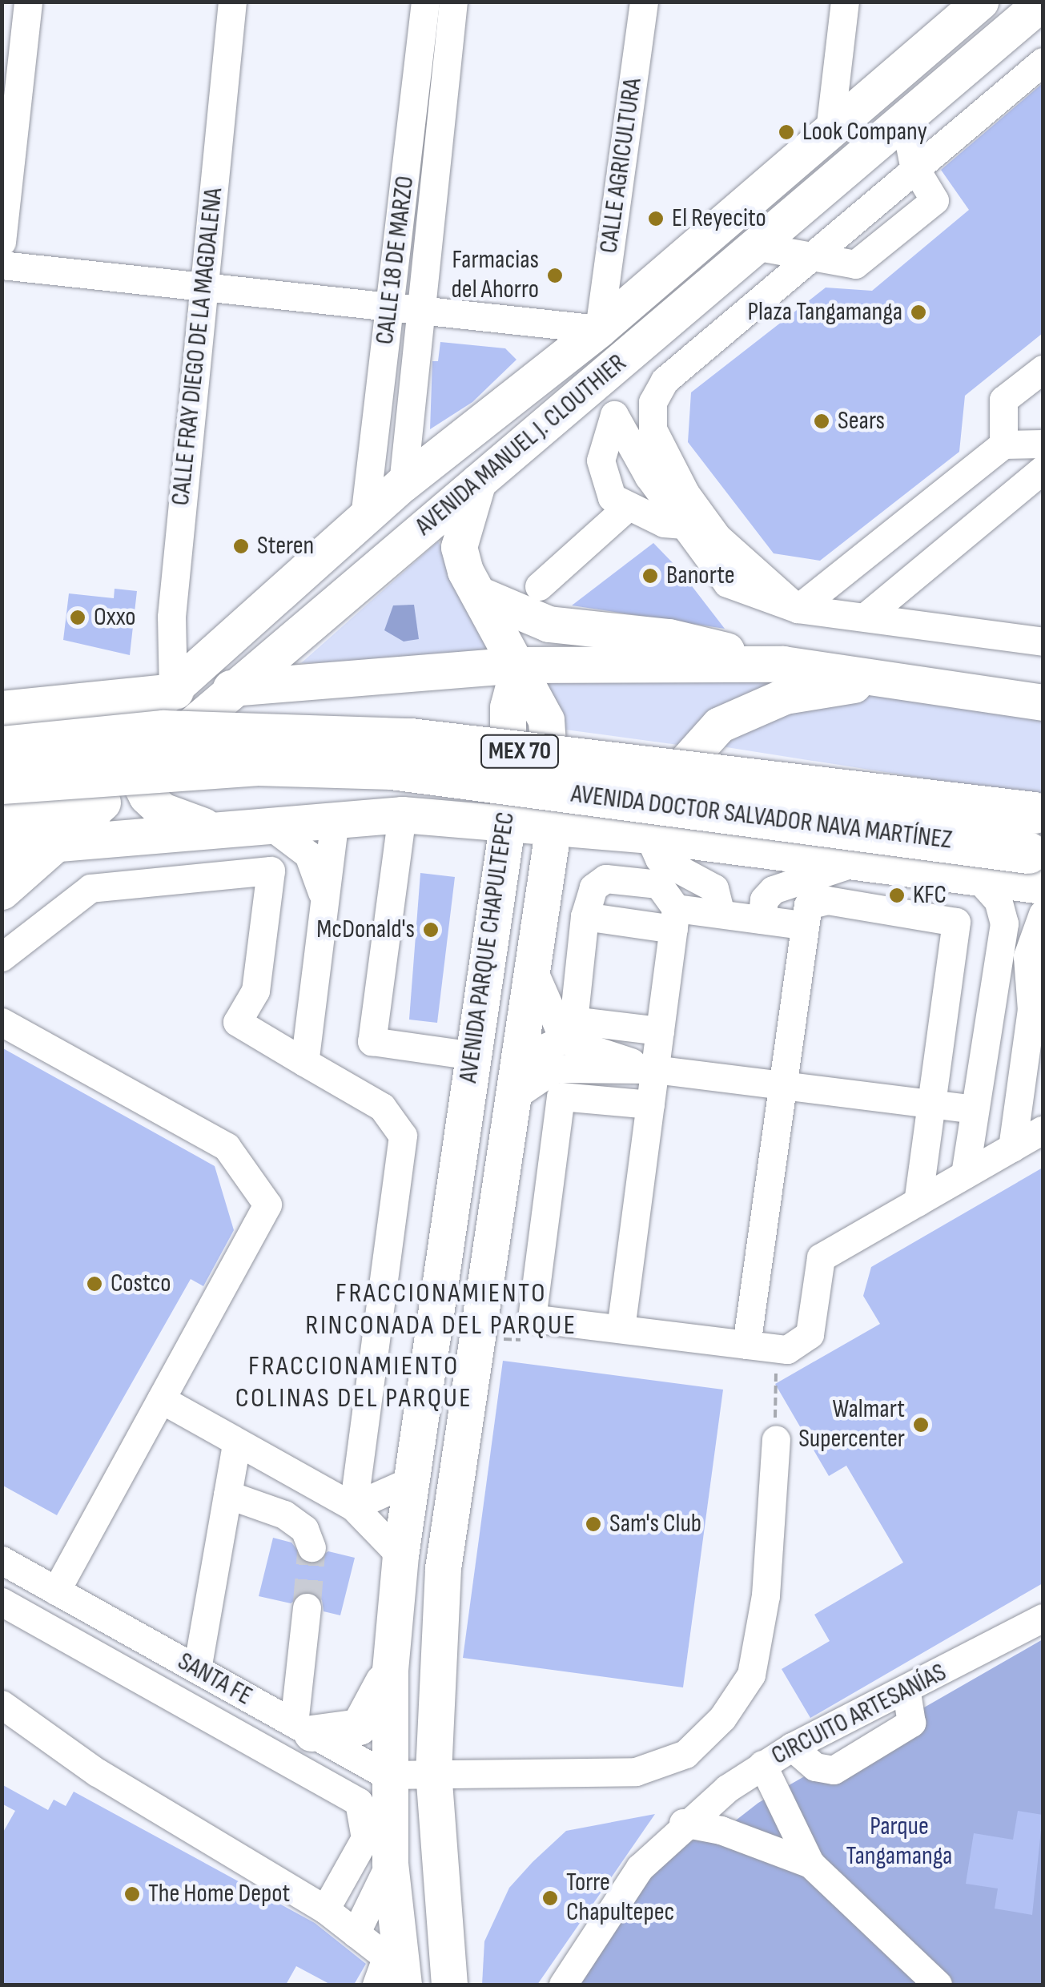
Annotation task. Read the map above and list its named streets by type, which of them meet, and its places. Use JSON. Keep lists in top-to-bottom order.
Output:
{
  "streets": {
    "highway": ["MEX 70", "AVENIDA DOCTOR SALVADOR NAVA MARTÍNEZ"],
    "main road": ["AVENIDA MANUEL J. CLOUTHIER", "AVENIDA PARQUE CHAPULTEPEC"],
    "street": [
      "CALLE AGRICULTURA",
      "CALLE 18 DE MARZO",
      "CALLE FRAY DIEGO DE LA MAGDALENA",
      "SANTA FE",
      "CIRCUITO ARTESANÍAS"
    ]
  },
  "crossings": [
    ["CALLE AGRICULTURA", "AVENIDA MANUEL J. CLOUTHIER"],
    ["CALLE 18 DE MARZO", "AVENIDA MANUEL J. CLOUTHIER"],
    ["CALLE FRAY DIEGO DE LA MAGDALENA", "AVENIDA MANUEL J. CLOUTHIER"],
    ["AVENIDA MANUEL J. CLOUTHIER", "AVENIDA DOCTOR SALVADOR NAVA MARTÍNEZ"],
    ["AVENIDA DOCTOR SALVADOR NAVA MARTÍNEZ", "AVENIDA PARQUE CHAPULTEPEC"],
    ["AVENIDA PARQUE CHAPULTEPEC", "SANTA FE"]
  ],
  "districts": ["FRACCIONAMIENTO RINCONADA DEL PARQUE", "FRACCIONAMIENTO COLINAS DEL PARQUE"],
  "parks": ["Parque Tangamanga"],
  "places": [
    "Look Company",
    "El Reyecito",
    "Farmacias del Ahorro",
    "Plaza Tangamanga",
    "Sears",
    "Steren",
    "Banorte",
    "Oxxo",
    "KFC",
    "McDonald's",
    "Costco",
    "Walmart Supercenter",
    "Sam's Club",
    "The Home Depot",
    "Torre Chapultepec"
  ]
}
